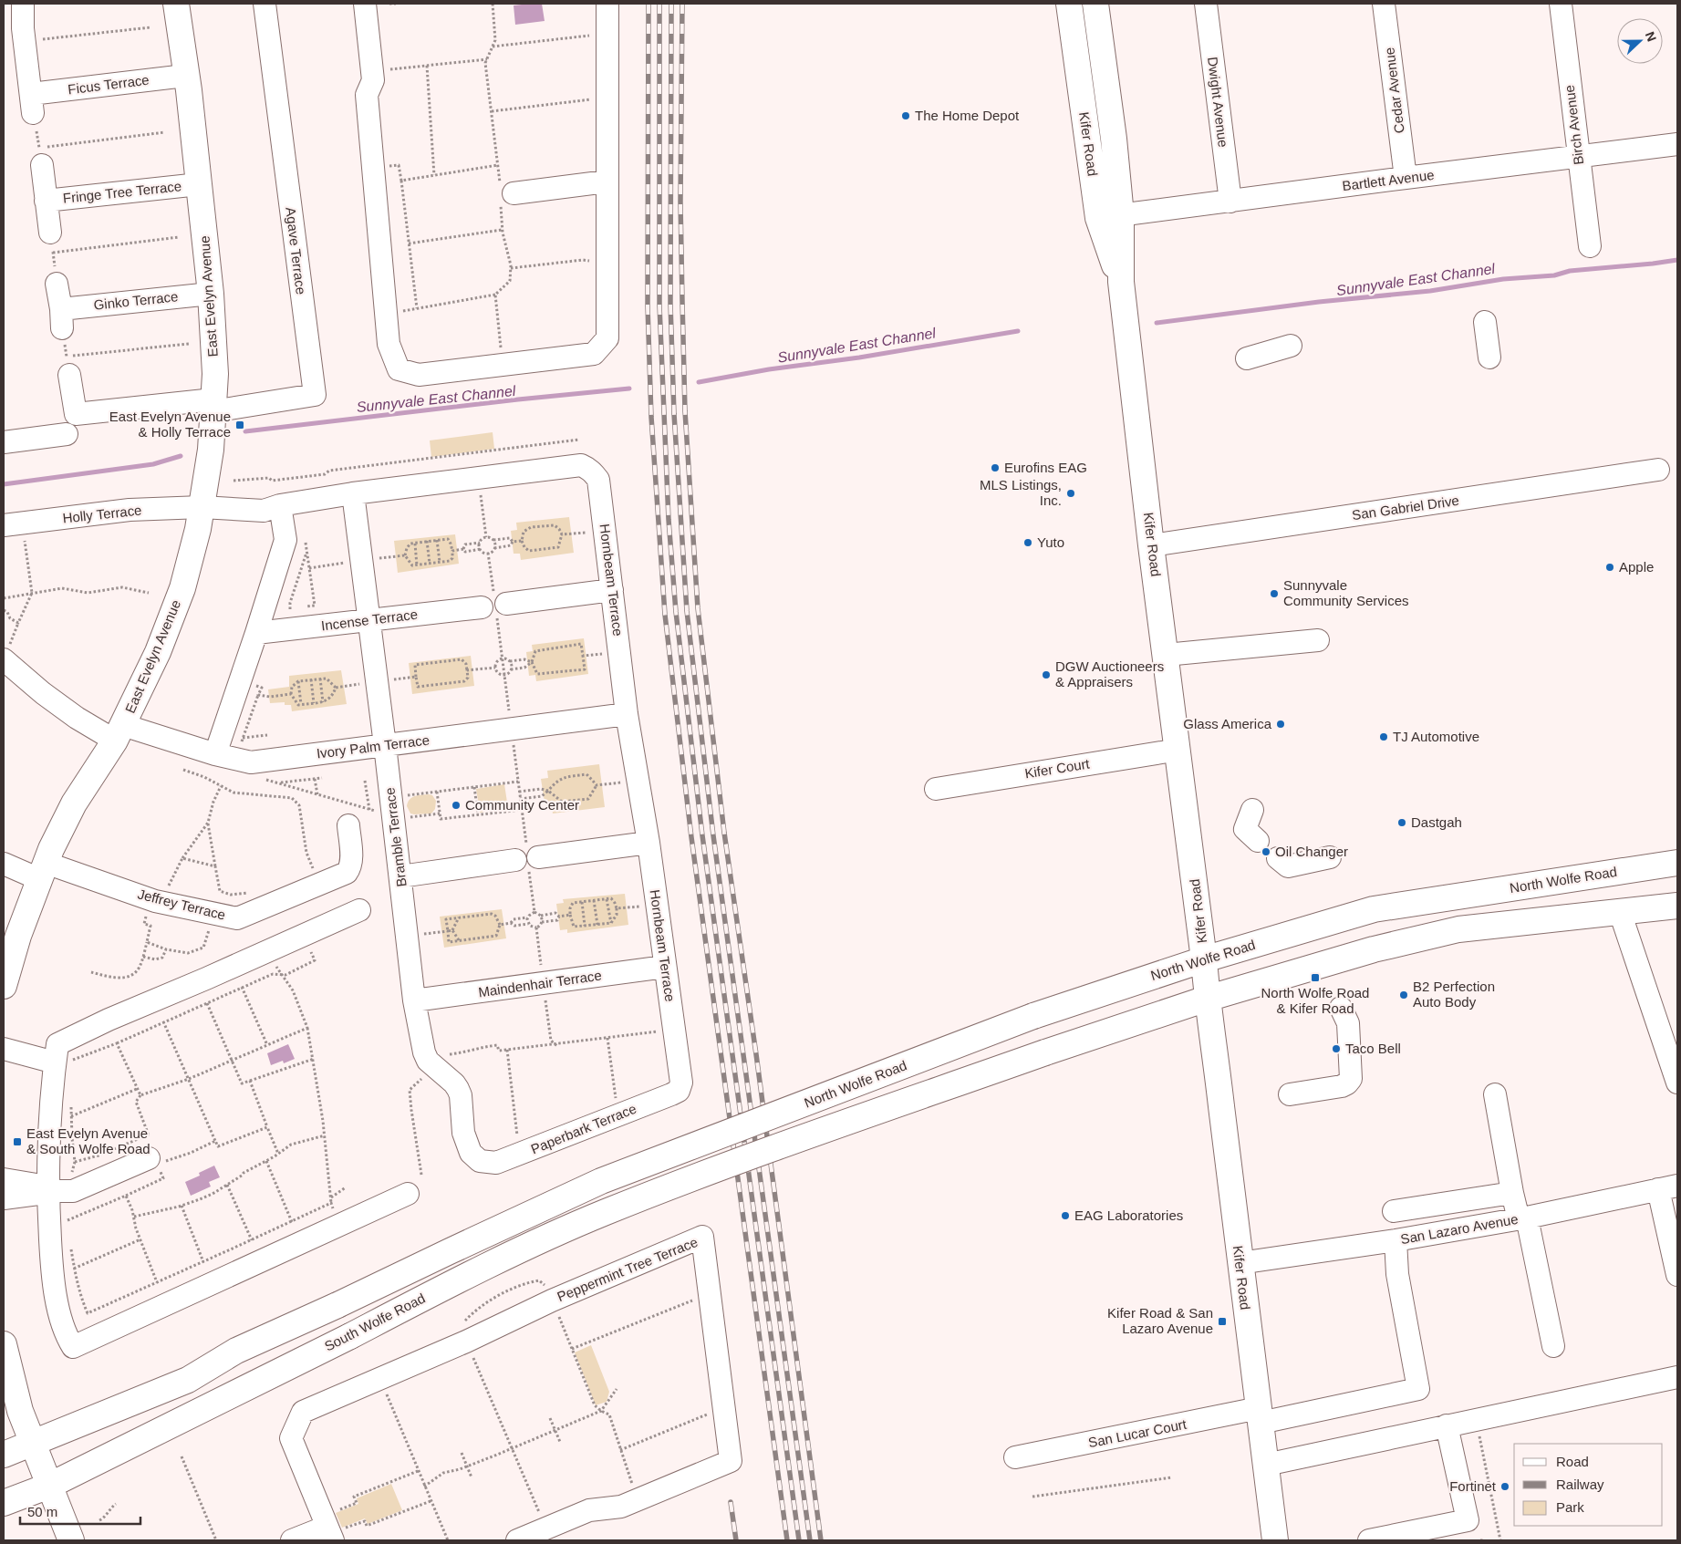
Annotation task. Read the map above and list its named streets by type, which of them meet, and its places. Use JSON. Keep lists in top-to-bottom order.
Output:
{
  "streets": {
    "main road": [
      "Kifer Road",
      "East Evelyn Avenue",
      "North Wolfe Road",
      "South Wolfe Road"
    ],
    "street": [
      "Ficus Terrace",
      "Cedar Avenue",
      "Dwight Avenue",
      "Birch Avenue",
      "Bartlett Avenue",
      "Fringe Tree Terrace",
      "Agave Terrace",
      "Ginko Terrace",
      "San Gabriel Drive",
      "Holly Terrace",
      "Hornbeam Terrace",
      "Incense Terrace",
      "Ivory Palm Terrace",
      "Kifer Court",
      "Bramble Terrace",
      "Jeffrey Terrace",
      "Maindenhair Terrace",
      "Paperbark Terrace",
      "San Lazaro Avenue",
      "Peppermint Tree Terrace",
      "San Lucar Court"
    ]
  },
  "crossings": [
    ["Ficus Terrace", "East Evelyn Avenue"],
    ["Cedar Avenue", "Bartlett Avenue"],
    ["Dwight Avenue", "Bartlett Avenue"],
    ["Birch Avenue", "Bartlett Avenue"],
    ["Kifer Road", "Bartlett Avenue"],
    ["Kifer Road", "San Gabriel Drive"],
    ["Kifer Road", "Kifer Court"],
    ["Kifer Road", "North Wolfe Road"],
    ["Kifer Road", "San Lazaro Avenue"],
    ["Kifer Road", "South Wolfe Road"],
    ["Kifer Road", "San Lucar Court"],
    ["Fringe Tree Terrace", "East Evelyn Avenue"],
    ["Agave Terrace", "East Evelyn Avenue"],
    ["East Evelyn Avenue", "Ginko Terrace"],
    ["East Evelyn Avenue", "Holly Terrace"],
    ["East Evelyn Avenue", "Hornbeam Terrace"],
    ["East Evelyn Avenue", "Ivory Palm Terrace"],
    ["East Evelyn Avenue", "Jeffrey Terrace"],
    ["Holly Terrace", "Hornbeam Terrace"],
    ["Hornbeam Terrace", "Ivory Palm Terrace"],
    ["Hornbeam Terrace", "Bramble Terrace"],
    ["Hornbeam Terrace", "Maindenhair Terrace"],
    ["Hornbeam Terrace", "Paperbark Terrace"],
    ["Incense Terrace", "Bramble Terrace"],
    ["Ivory Palm Terrace", "Bramble Terrace"],
    ["Bramble Terrace", "Maindenhair Terrace"],
    ["Bramble Terrace", "Paperbark Terrace"],
    ["San Lazaro Avenue", "San Lucar Court"]
  ],
  "water": ["Sunnyvale East Channel"],
  "places": {
    "other": [
      "The Home Depot",
      "Eurofins EAG",
      "MLS Listings, Inc.",
      "Yuto",
      "Apple",
      "Sunnyvale Community Services",
      "DGW Auctioneers & Appraisers",
      "Glass America",
      "TJ Automotive",
      "Community Center",
      "Dastgah",
      "Oil Changer",
      "B2 Perfection Auto Body",
      "Taco Bell",
      "EAG Laboratories",
      "Fortinet"
    ],
    "transit": [
      "East Evelyn Avenue & Holly Terrace",
      "North Wolfe Road & Kifer Road",
      "East Evelyn Avenue & South Wolfe Road",
      "Kifer Road & San Lazaro Avenue"
    ]
  },
  "legend": ["Road", "Railway", "Park"],
  "scale_bar": "50 m",
  "north": "right"
}
